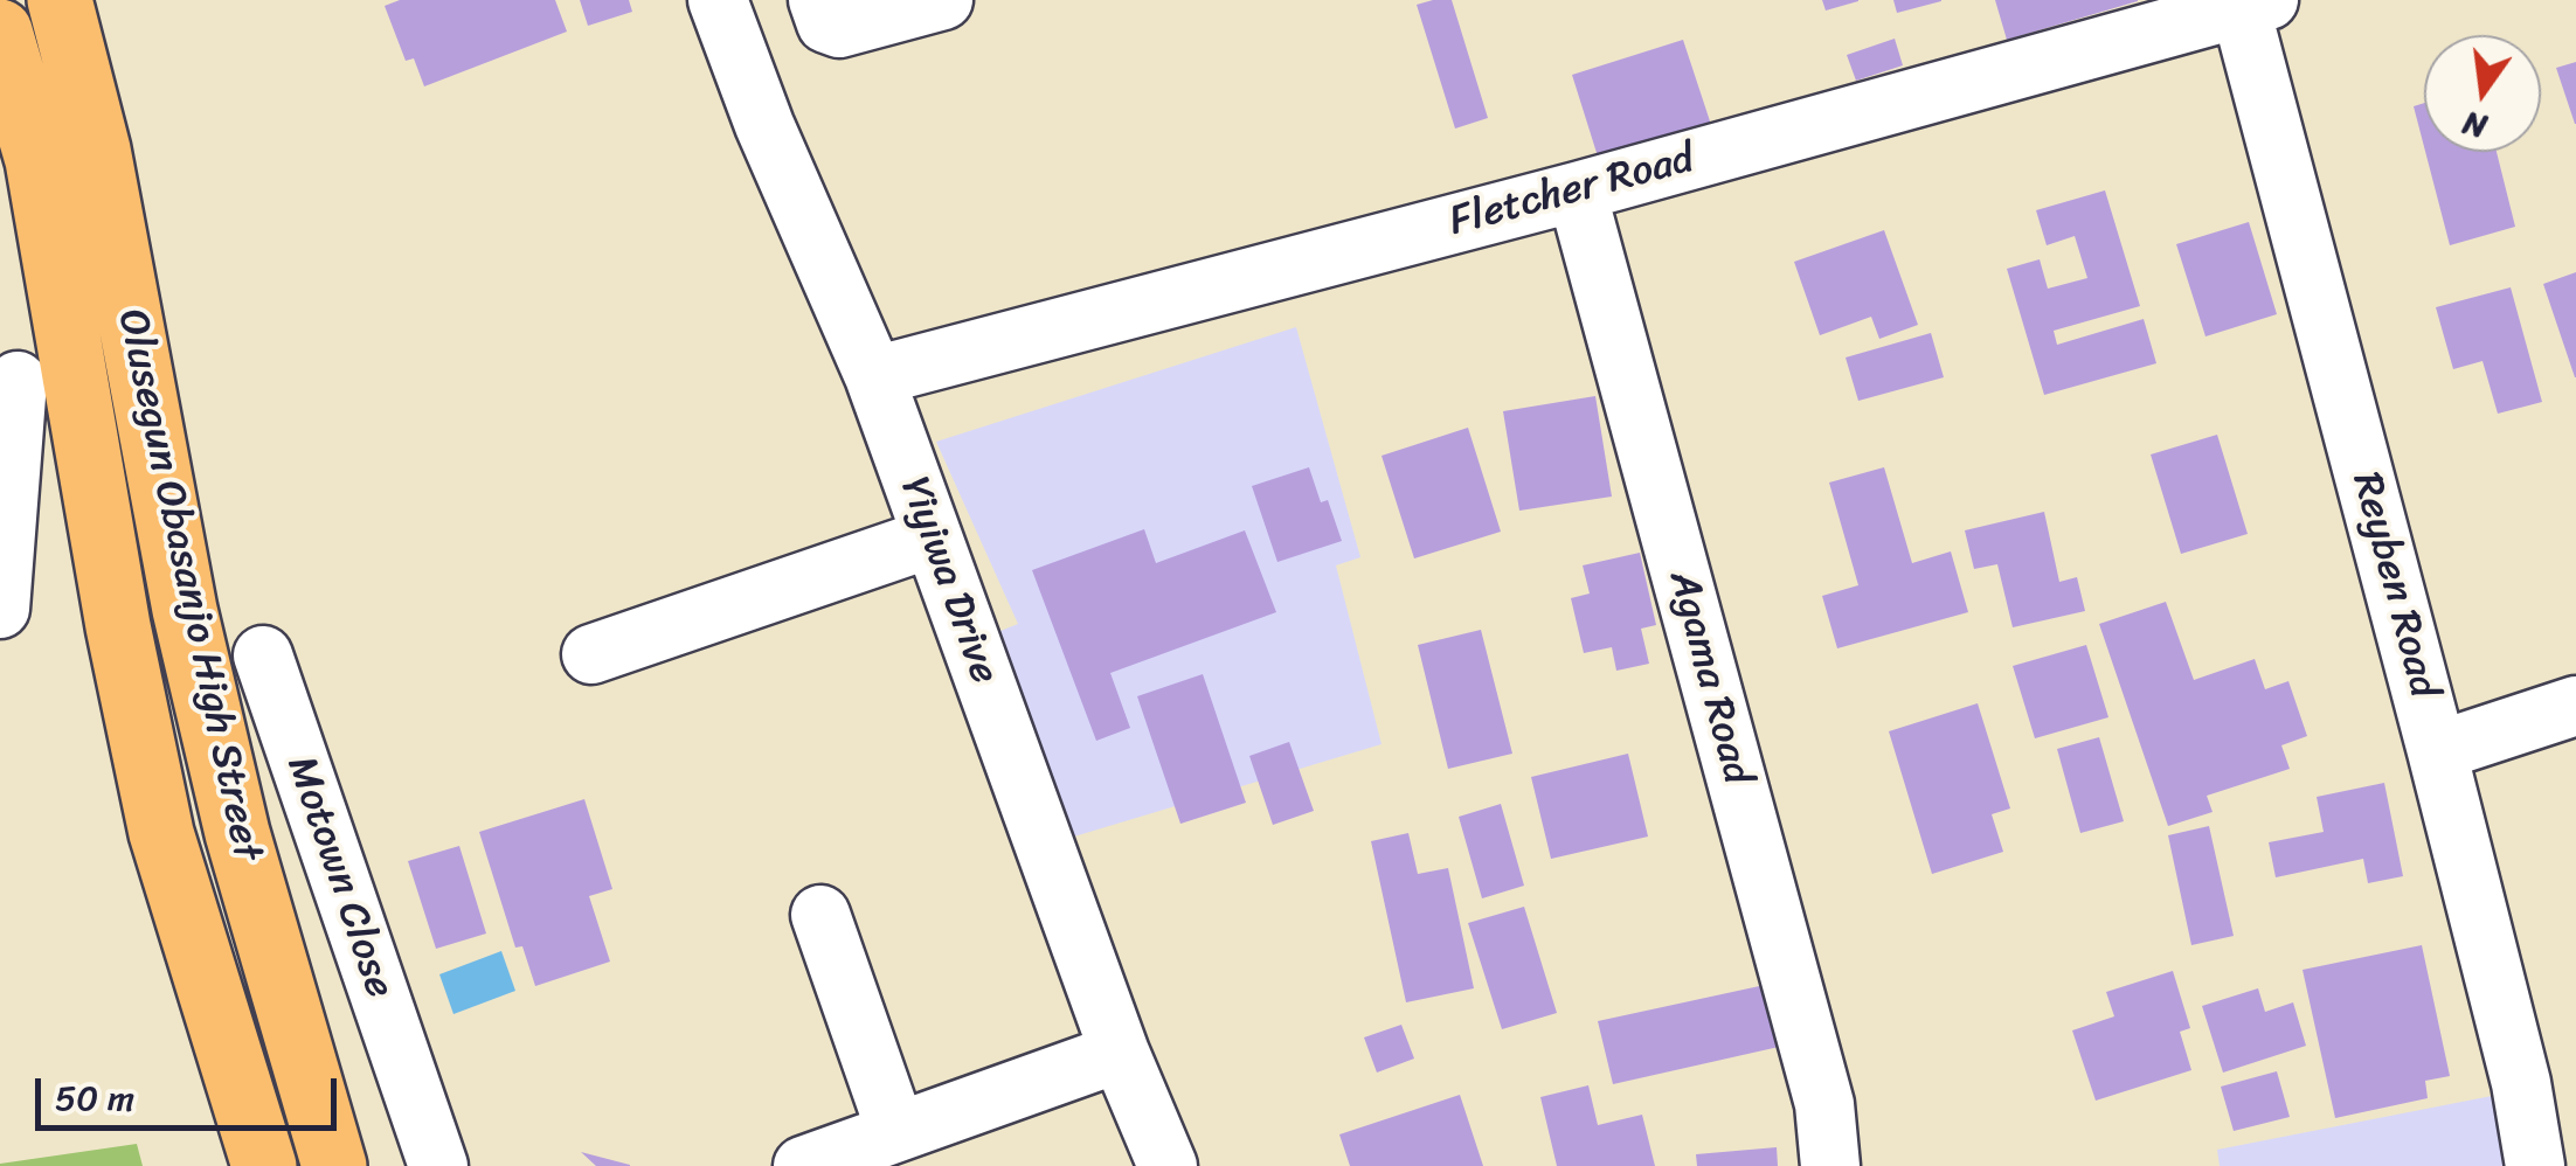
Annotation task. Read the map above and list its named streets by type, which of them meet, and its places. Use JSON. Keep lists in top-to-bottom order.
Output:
{
  "streets": {
    "main road": ["Olusegun Obasanjo High Street"],
    "street": [
      "Fletcher Road",
      "Yiyiwa Drive",
      "Reyben Road",
      "Agama Road",
      "Motown Close"
    ]
  },
  "crossings": [
    ["Fletcher Road", "Yiyiwa Drive"],
    ["Fletcher Road", "Reyben Road"],
    ["Fletcher Road", "Agama Road"]
  ],
  "scale_bar": "50 m",
  "north": "bottom"
}
